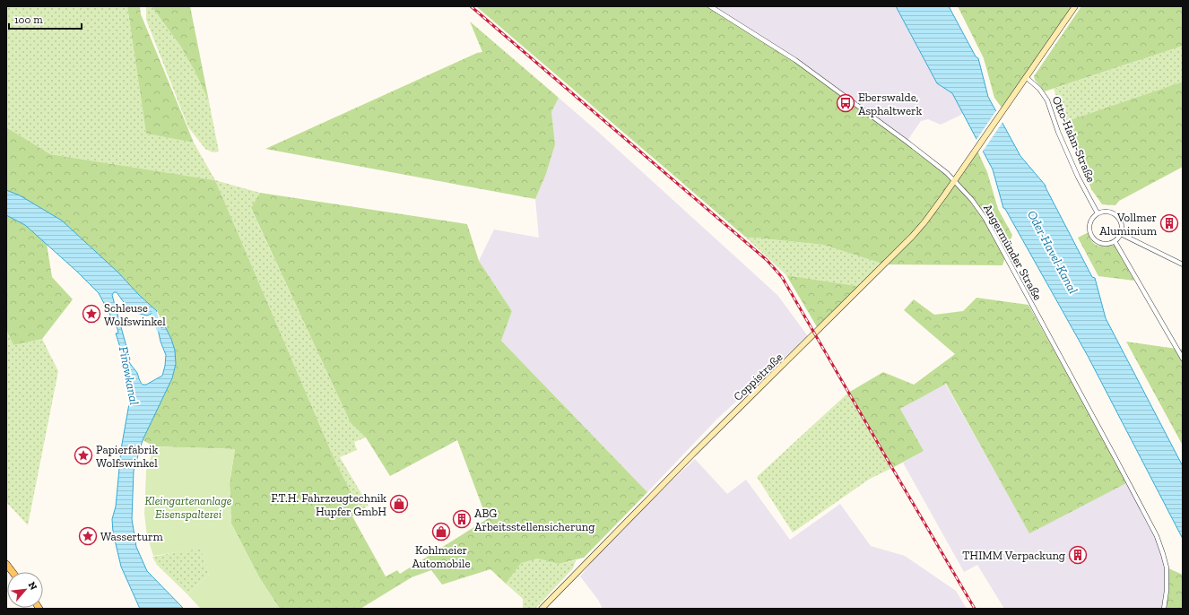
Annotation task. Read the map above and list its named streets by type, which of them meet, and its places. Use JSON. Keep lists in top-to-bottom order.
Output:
{
  "streets": {
    "main road": ["Coppistraße"],
    "street": ["Otto-Hahn-Straße", "Angermünder Straße"]
  },
  "crossings": [
    ["Otto-Hahn-Straße", "Coppistraße"],
    ["Angermünder Straße", "Coppistraße"]
  ],
  "water": ["Oder-Havel-Kanal", "Finowkanal"],
  "parks": ["Kleingartenanlage Eisenspalterei"],
  "places": {
    "bus stop": ["Eberswalde, Asphaltwerk"],
    "building": ["Vollmer Aluminium", "ABG Arbeitsstellensicherung", "THIMM Verpackung"],
    "place": ["Schleuse Wolfswinkel", "Papierfabrik Wolfswinkel", "Wasserturm"],
    "shop": ["F.T.H. Fahrzeugtechnik Hupfer GmbH", "Kohlmeier Automobile"]
  },
  "scale_bar": "100 m",
  "north": "top right"
}
